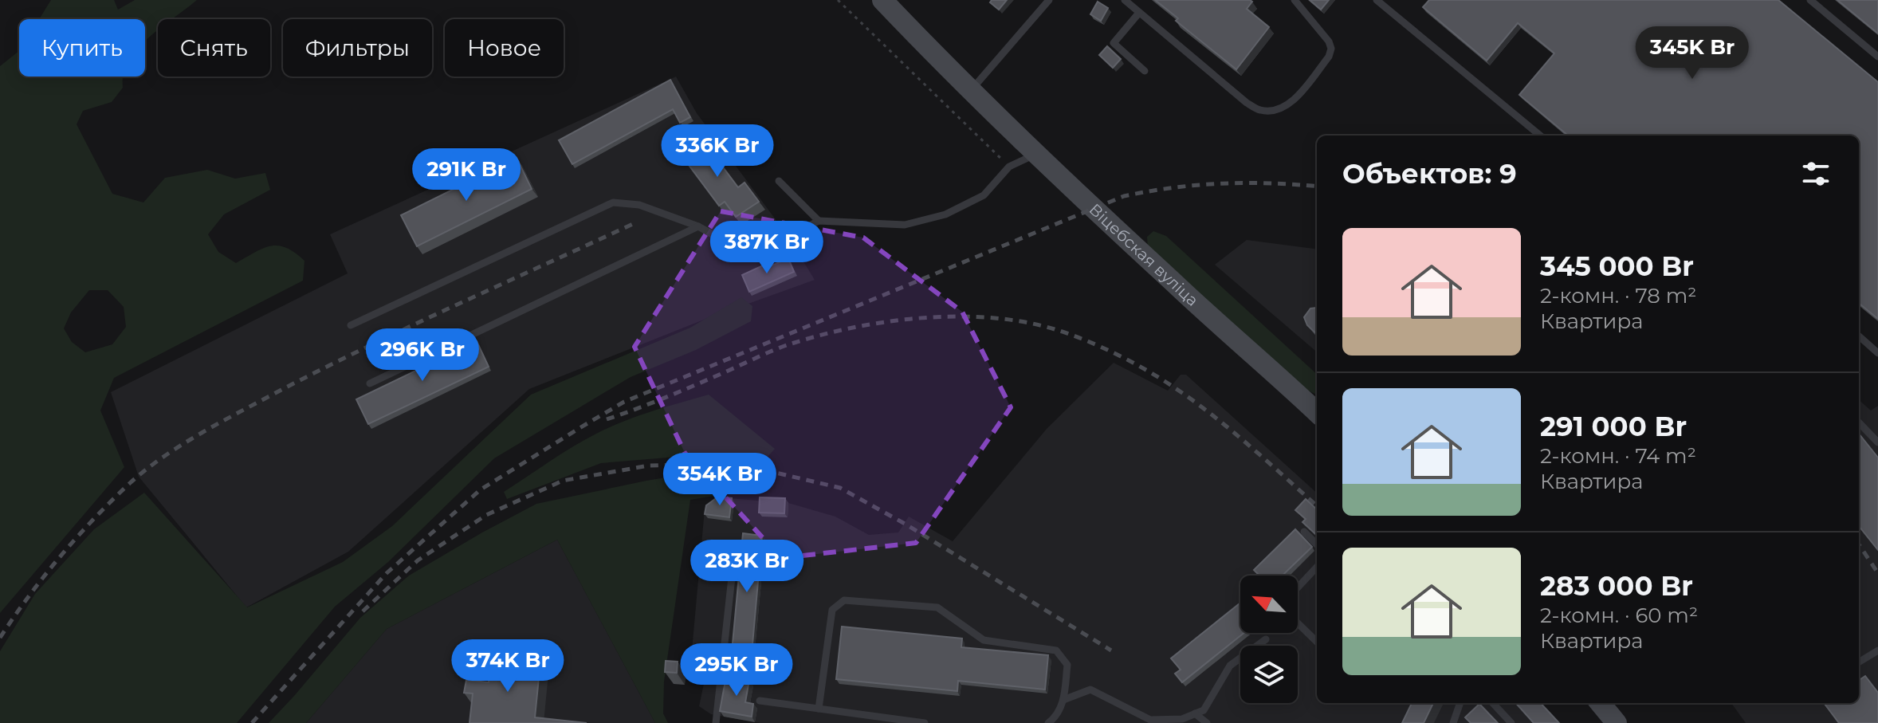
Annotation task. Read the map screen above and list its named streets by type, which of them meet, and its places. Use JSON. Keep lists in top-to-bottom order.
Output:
{
  "streets": {
    "main road": ["Віцебская вуліца"]
  },
  "north": "top left",
  "page": {
    "chip": [
      "Купить",
      "Снять",
      "Фильтры",
      "Новое"
    ],
    "price": [
      "345K Br",
      "336K Br",
      "291K Br",
      "387K Br",
      "296K Br",
      "354K Br",
      "283K Br",
      "374K Br",
      "295K Br"
    ],
    "heading": "Объектов: 9",
    "list": [
      {
        "name": "345 000 Br",
        "note": "2-комн. · 78 m² · Квартира"
      },
      {
        "name": "291 000 Br",
        "note": "2-комн. · 74 m² · Квартира"
      },
      {
        "name": "283 000 Br",
        "note": "2-комн. · 60 m² · Квартира"
      }
    ]
  }
}
